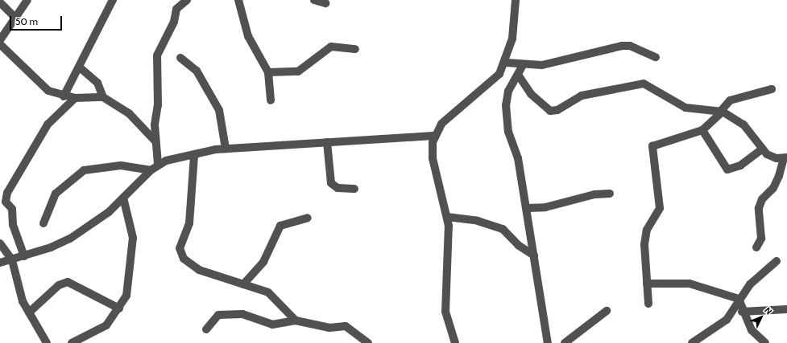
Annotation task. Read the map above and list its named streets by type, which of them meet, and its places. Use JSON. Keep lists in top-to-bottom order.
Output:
{
  "scale_bar": "50 m",
  "north": "top right"
}
